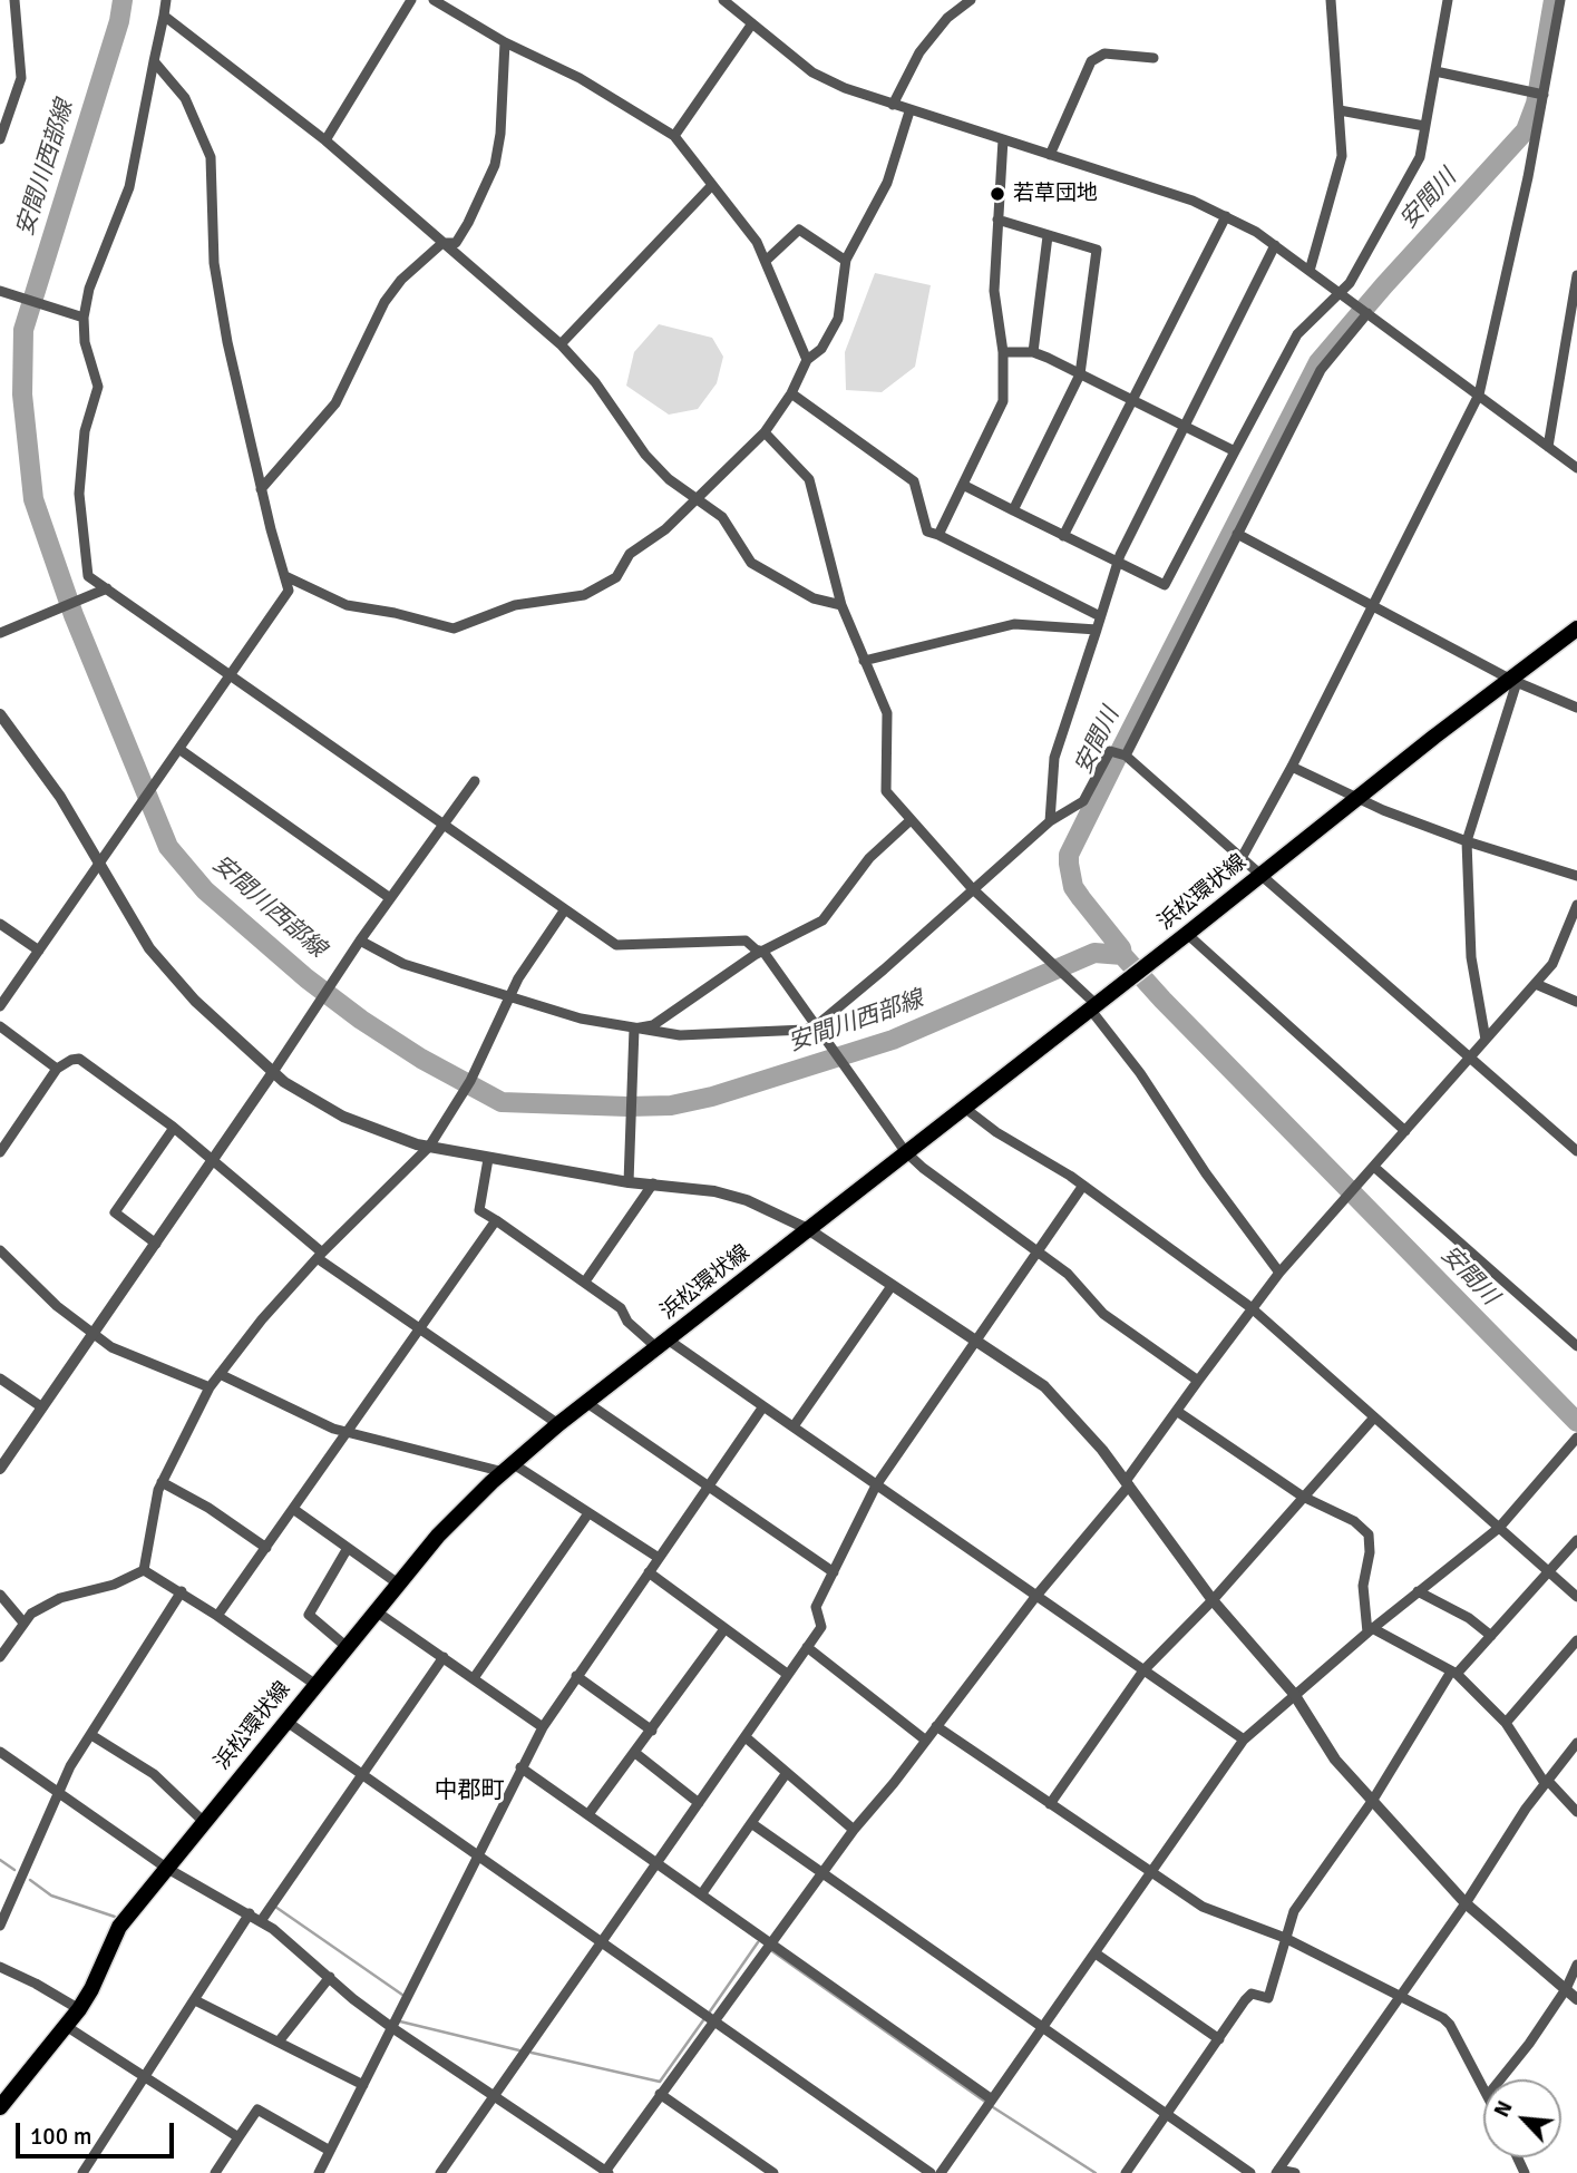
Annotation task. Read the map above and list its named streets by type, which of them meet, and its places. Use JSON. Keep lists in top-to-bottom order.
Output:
{
  "streets": {
    "main road": ["浜松環状線"]
  },
  "districts": ["中郡町"],
  "water": ["安間川西部線", "安間川"],
  "places": ["若草団地"],
  "scale_bar": "100 m",
  "north": "top left"
}
